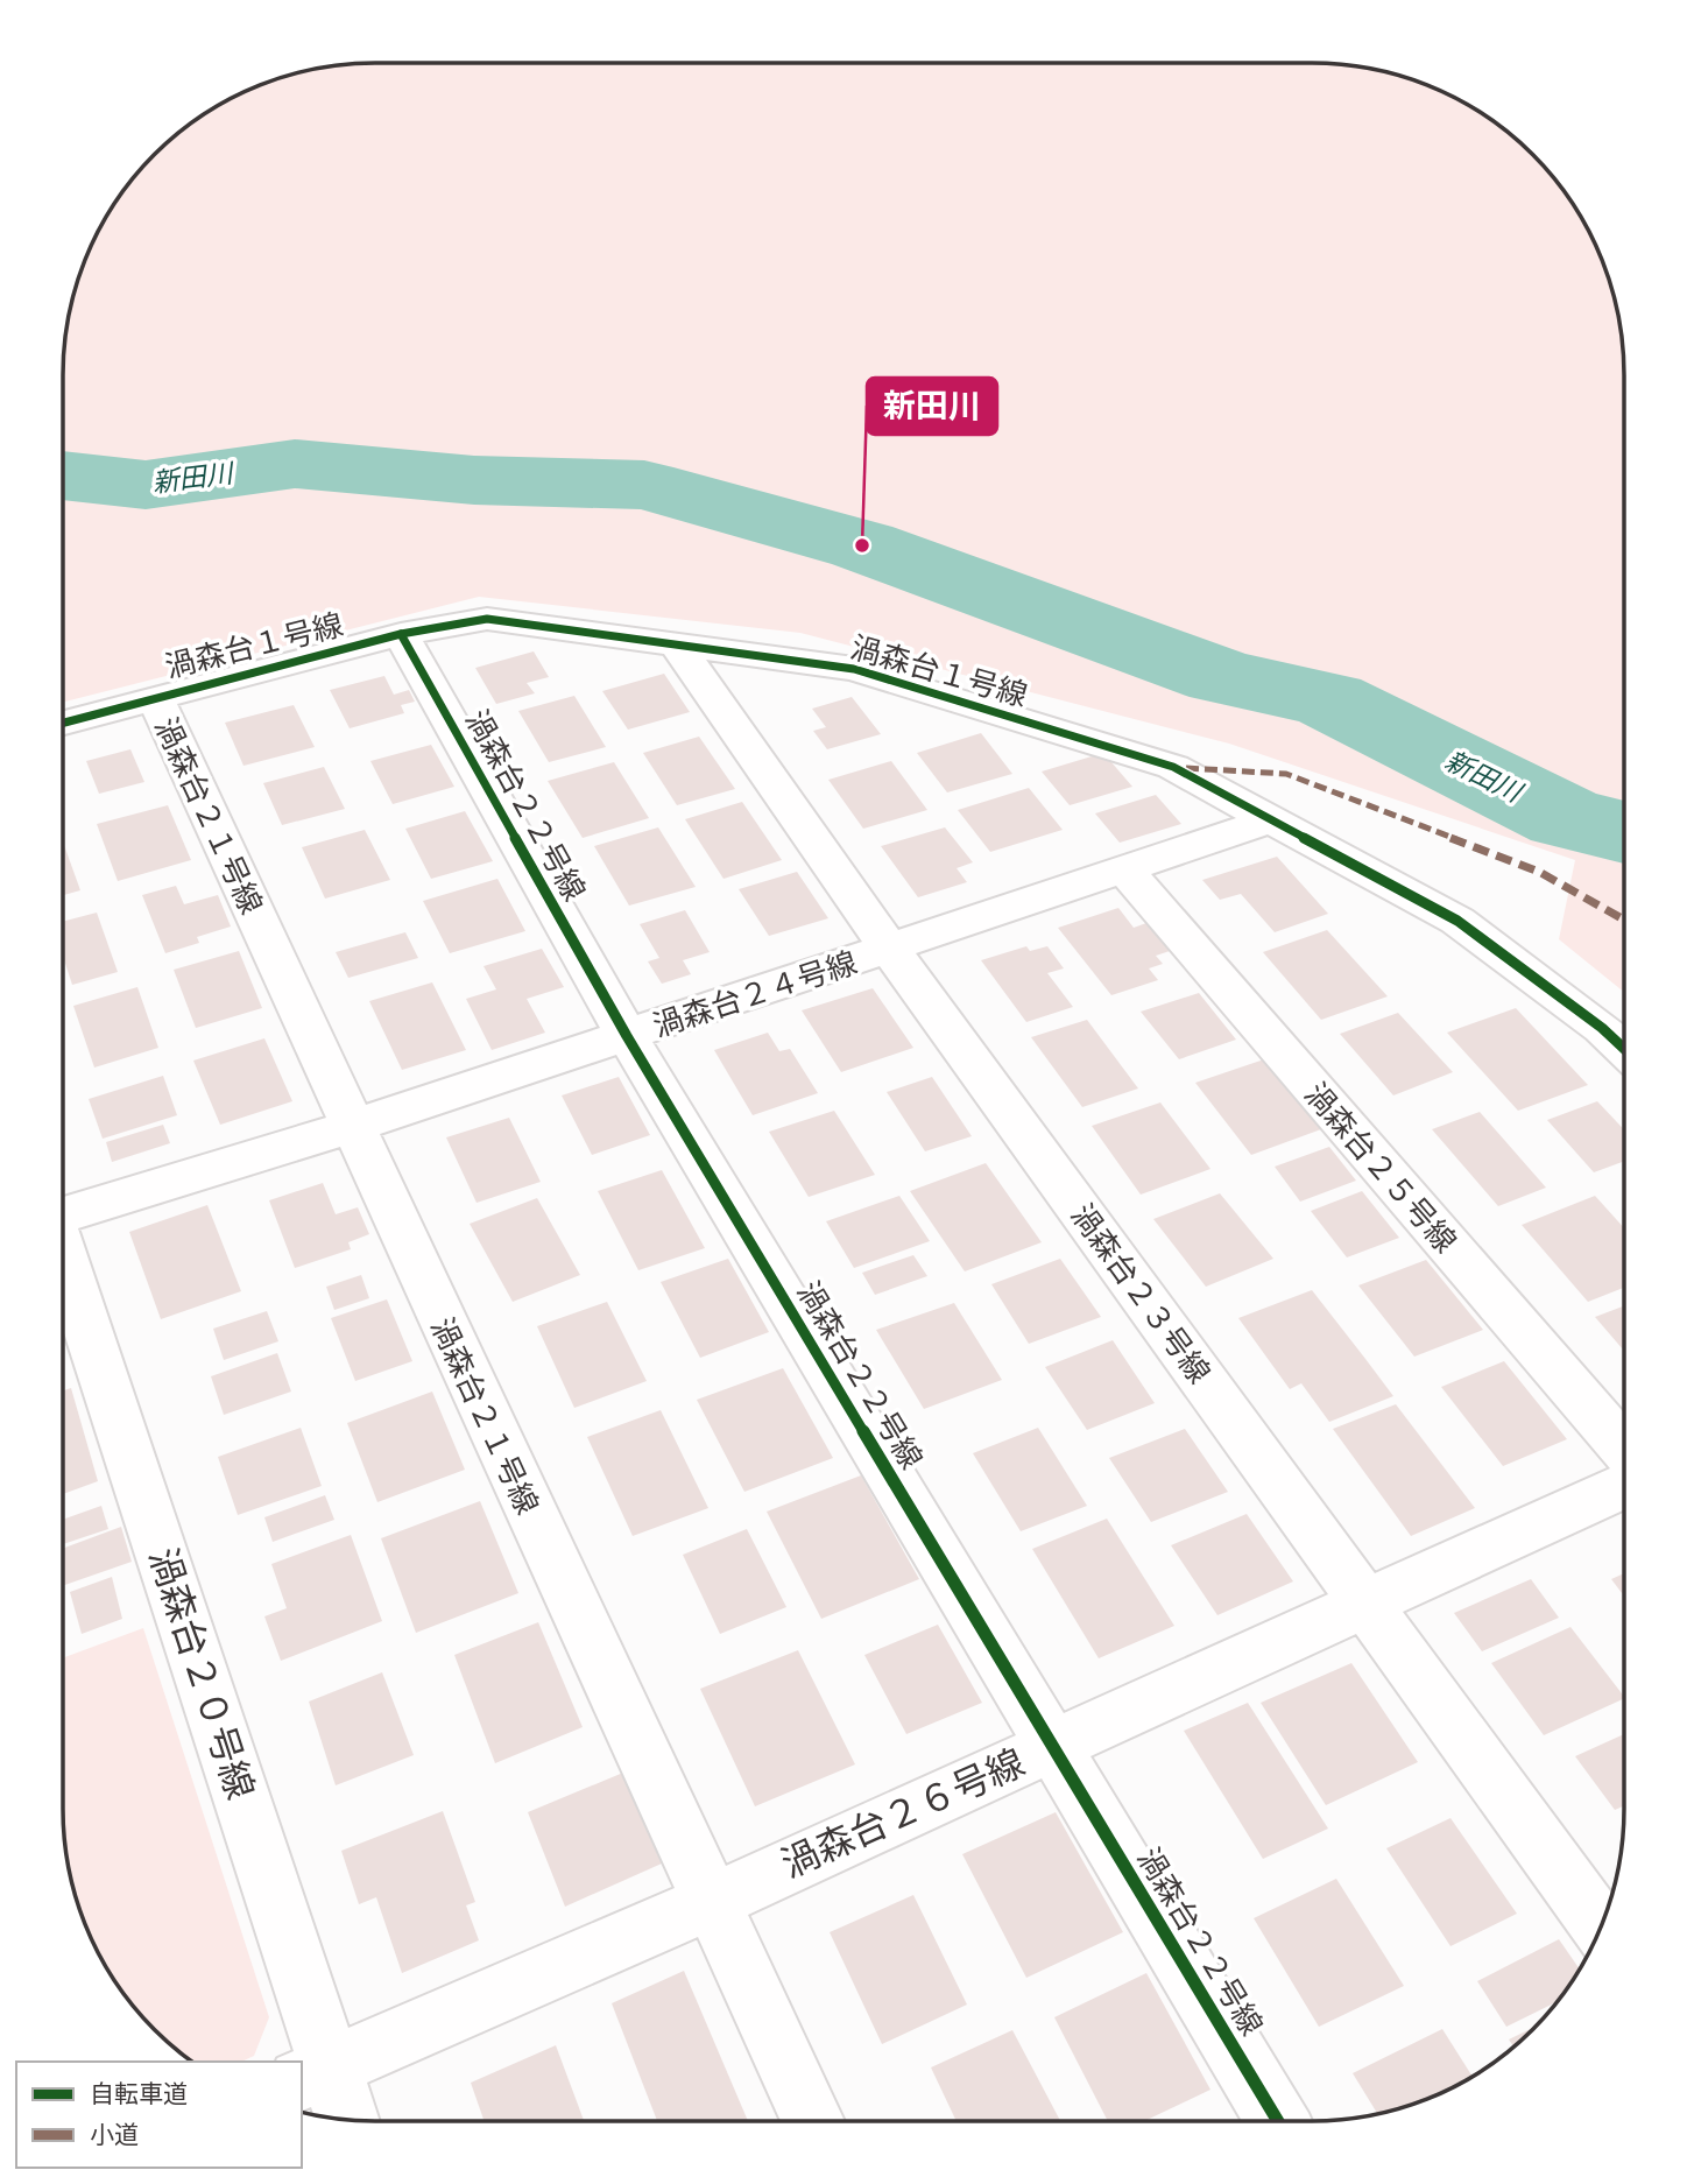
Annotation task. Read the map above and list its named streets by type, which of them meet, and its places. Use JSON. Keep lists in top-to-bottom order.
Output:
{
  "streets": {
    "street": [
      "渦森台１号線",
      "渦森台２２号線",
      "渦森台２１号線",
      "渦森台２４号線",
      "渦森台２５号線",
      "渦森台２３号線",
      "渦森台２０号線",
      "渦森台２６号線"
    ]
  },
  "crossings": [
    ["渦森台１号線", "渦森台２２号線"],
    ["渦森台１号線", "渦森台２１号線"],
    ["渦森台１号線", "渦森台２４号線"],
    ["渦森台１号線", "渦森台２３号線"],
    ["渦森台２２号線", "渦森台２４号線"],
    ["渦森台２２号線", "渦森台２６号線"],
    ["渦森台２１号線", "渦森台２４号線"],
    ["渦森台２１号線", "渦森台２６号線"],
    ["渦森台２４号線", "渦森台２５号線"],
    ["渦森台２４号線", "渦森台２３号線"],
    ["渦森台２３号線", "渦森台２６号線"],
    ["渦森台２０号線", "渦森台２６号線"]
  ],
  "water": ["新田川"],
  "places": ["新田川"],
  "legend": ["自転車道", "小道"]
}
